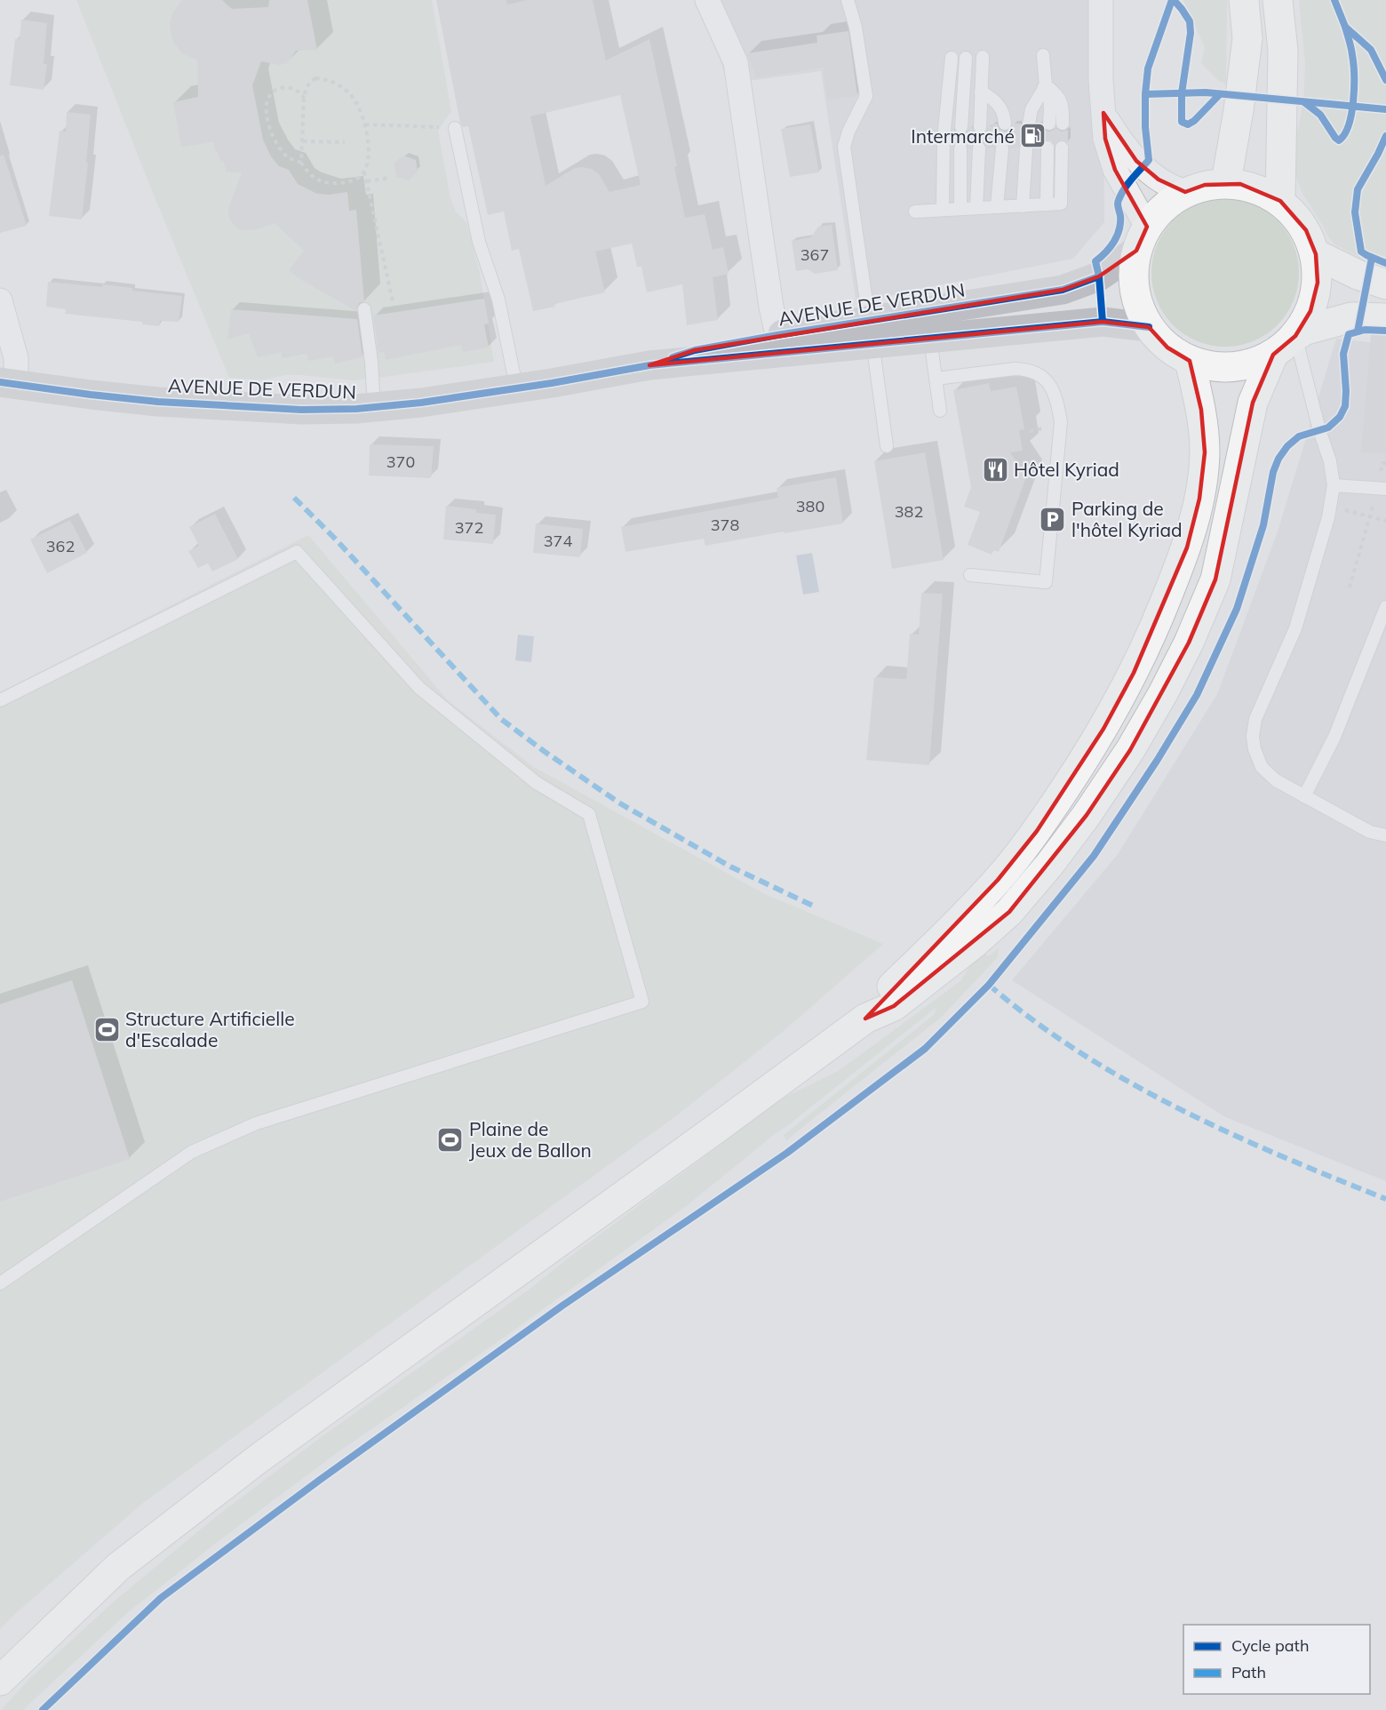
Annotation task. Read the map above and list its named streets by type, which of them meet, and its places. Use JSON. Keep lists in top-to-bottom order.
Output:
{
  "streets": {
    "main road": ["AVENUE DE VERDUN"]
  },
  "places": {
    "fuel station": ["Intermarché"],
    "restaurant": ["Hôtel Kyriad"],
    "parking": ["Parking de l'hôtel Kyriad"],
    "sports": ["Structure Artificielle d'Escalade", "Plaine de Jeux de Ballon"]
  },
  "house_numbers": [
    "367",
    "370",
    "380",
    "382",
    "378",
    "372",
    "374",
    "362"
  ],
  "legend": ["Cycle path", "Path"]
}
